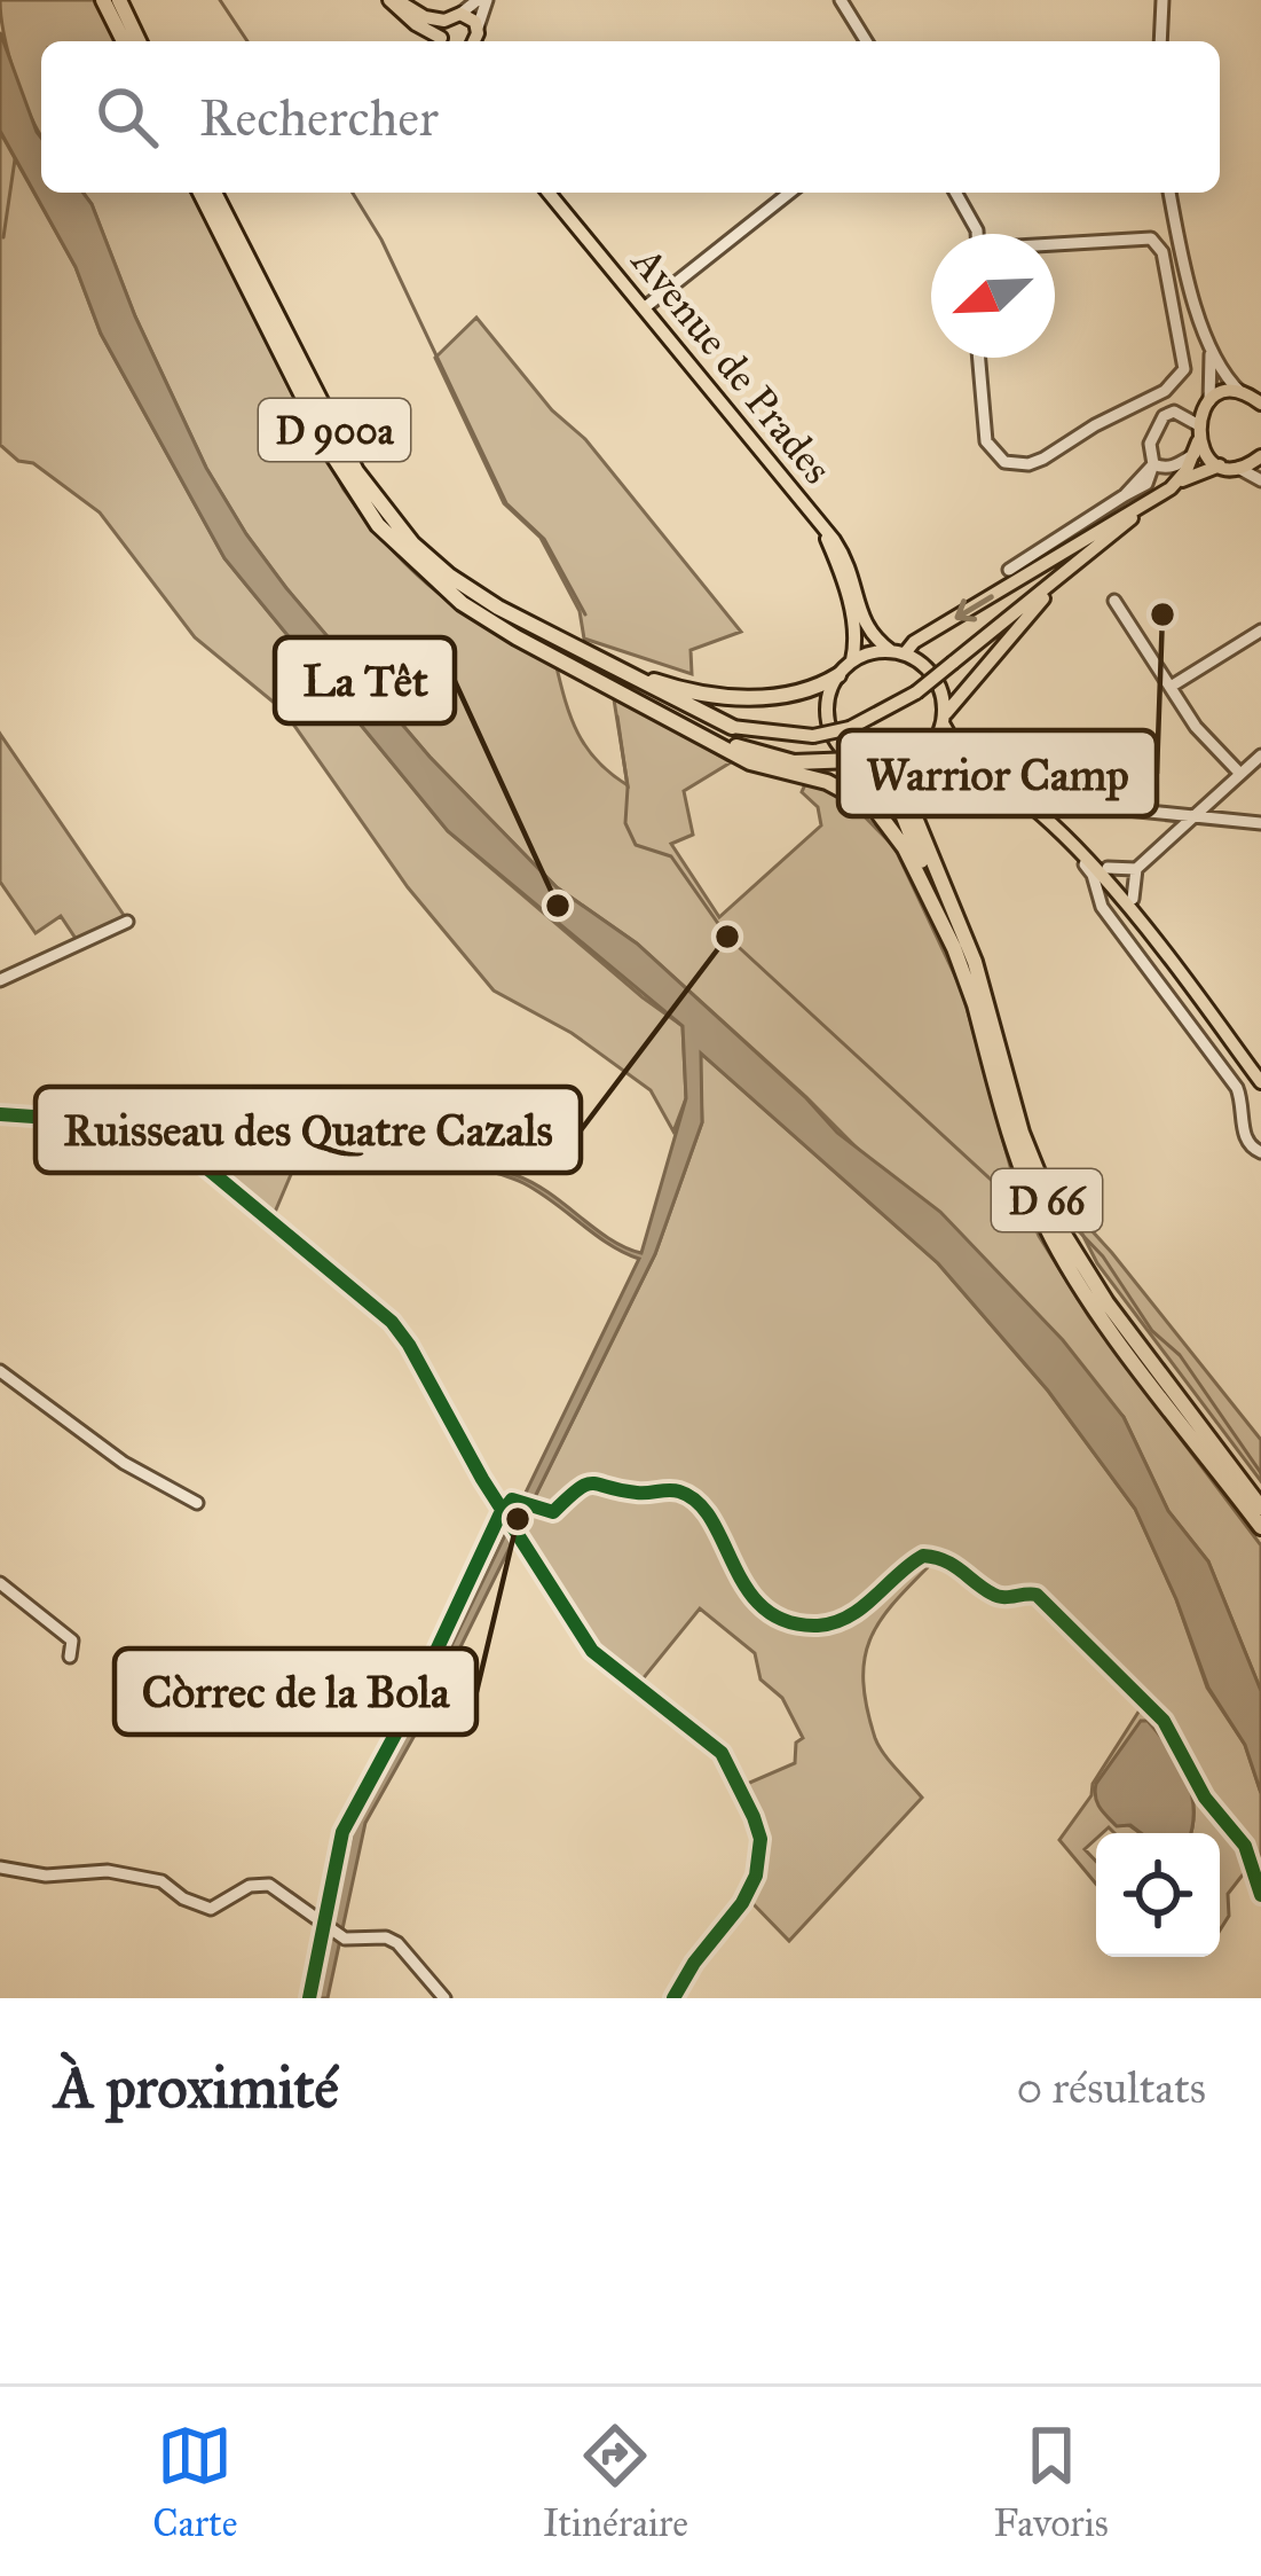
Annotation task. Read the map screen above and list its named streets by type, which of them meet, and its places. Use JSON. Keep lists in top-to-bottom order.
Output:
{
  "streets": {
    "highway": ["D 900a", "D 66"],
    "main road": ["Avenue de Prades"]
  },
  "crossings": [
    ["Avenue de Prades", "D 66"]
  ],
  "places": [
    "Warrior Camp",
    "La Têt",
    "Ruisseau des Quatre Cazals",
    "Còrrec de la Bola"
  ],
  "north": "bottom left",
  "page": {
    "search": "Rechercher",
    "heading": ["À proximité", "0 résultats"],
    "nav": ["Carte", "Itinéraire", "Favoris"]
  }
}
